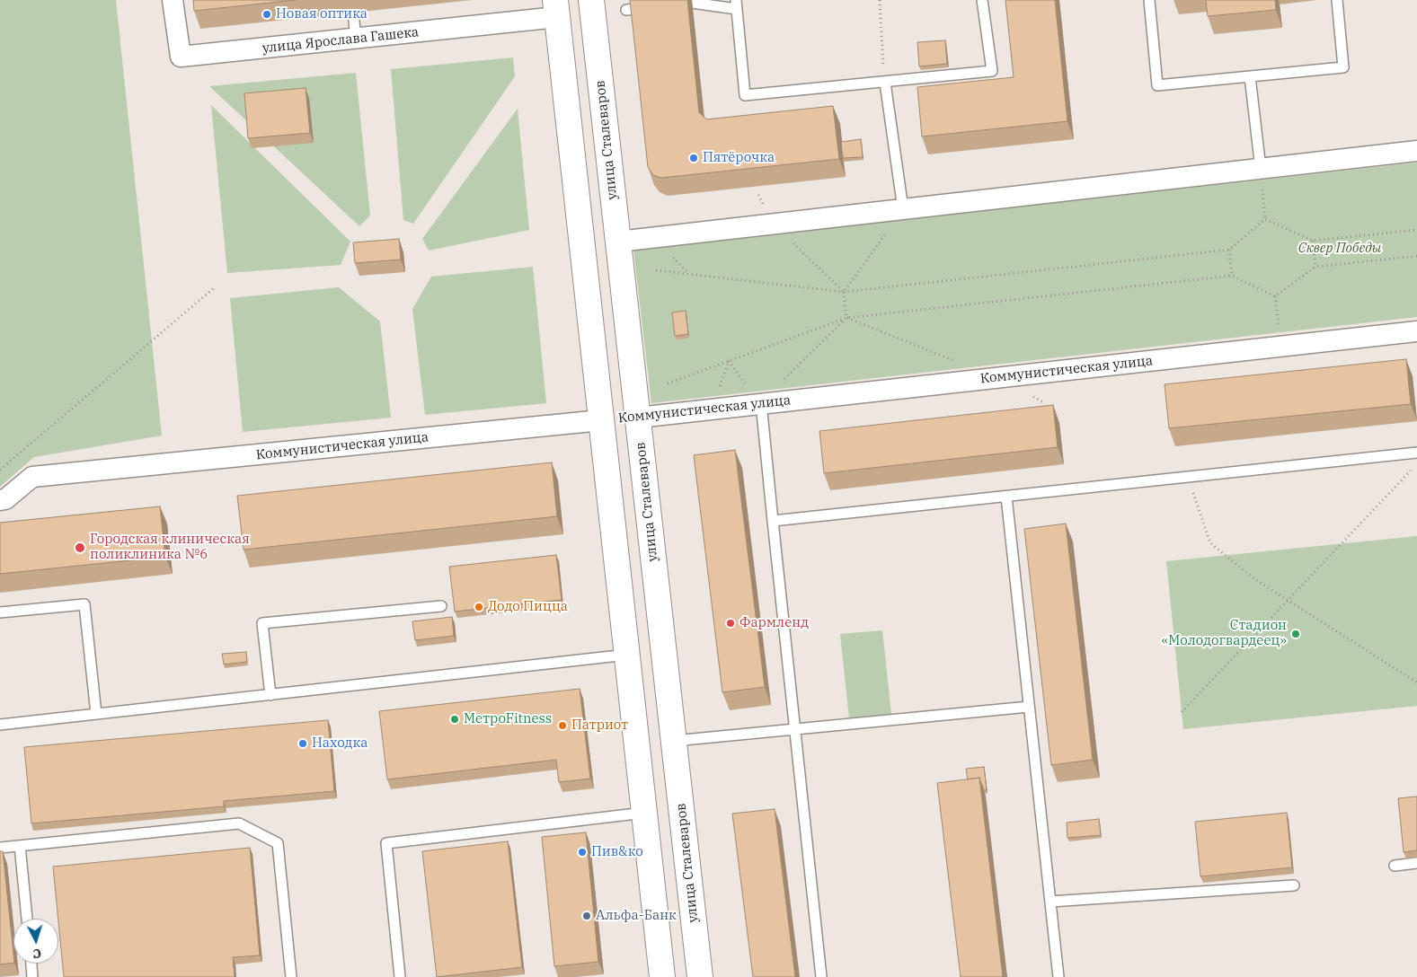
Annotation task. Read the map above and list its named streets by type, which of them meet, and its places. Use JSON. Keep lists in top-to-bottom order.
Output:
{
  "streets": {
    "main road": ["улица Сталеваров", "Коммунистическая улица"],
    "street": ["улица Ярослава Гашека"]
  },
  "crossings": [
    ["улица Сталеваров", "Коммунистическая улица"]
  ],
  "parks": ["Сквер Победы"],
  "places": [
    "Новая оптика",
    "Пятёрочка",
    "Городская клиническая поликлиника №6",
    "Додо Пицца",
    "Фармленд",
    "Стадион «Молодогвардеец»",
    "МетроFitness",
    "Патриот",
    "Находка",
    "Пив&ко",
    "Альфа-Банк"
  ],
  "north": "bottom"
}
